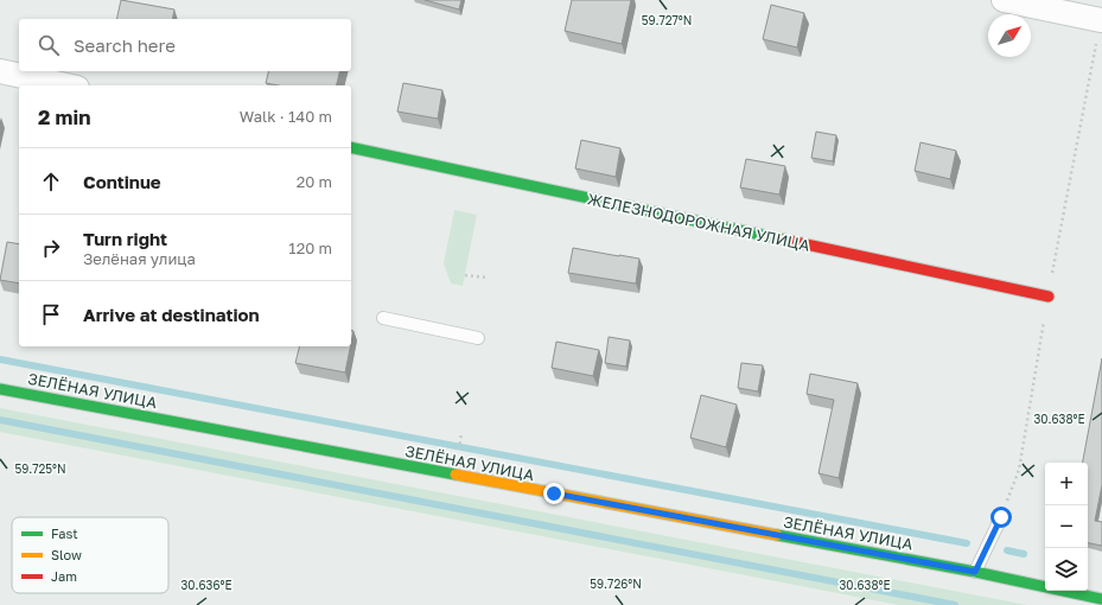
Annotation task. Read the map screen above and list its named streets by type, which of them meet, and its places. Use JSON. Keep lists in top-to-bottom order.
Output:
{
  "streets": {
    "street": ["ЖЕЛЕЗНОДОРОЖНАЯ УЛИЦА", "ЗЕЛЁНАЯ УЛИЦА"]
  },
  "legend": ["Fast", "Slow", "Jam"],
  "north": "top right",
  "page": {
    "search": "Search here",
    "heading": ["2 min", "Walk · 140 m"],
    "list": [
      ["Continue", "20 m"],
      ["Turn right", "Зелёная улица", "120 m"],
      "Arrive at destination"
    ],
    "map_buttons": ["+", "−"]
  },
  "coordinates": [
    "59.727°N",
    "30.638°E",
    "59.725°N",
    "59.726°N",
    "30.636°E"
  ]
}
